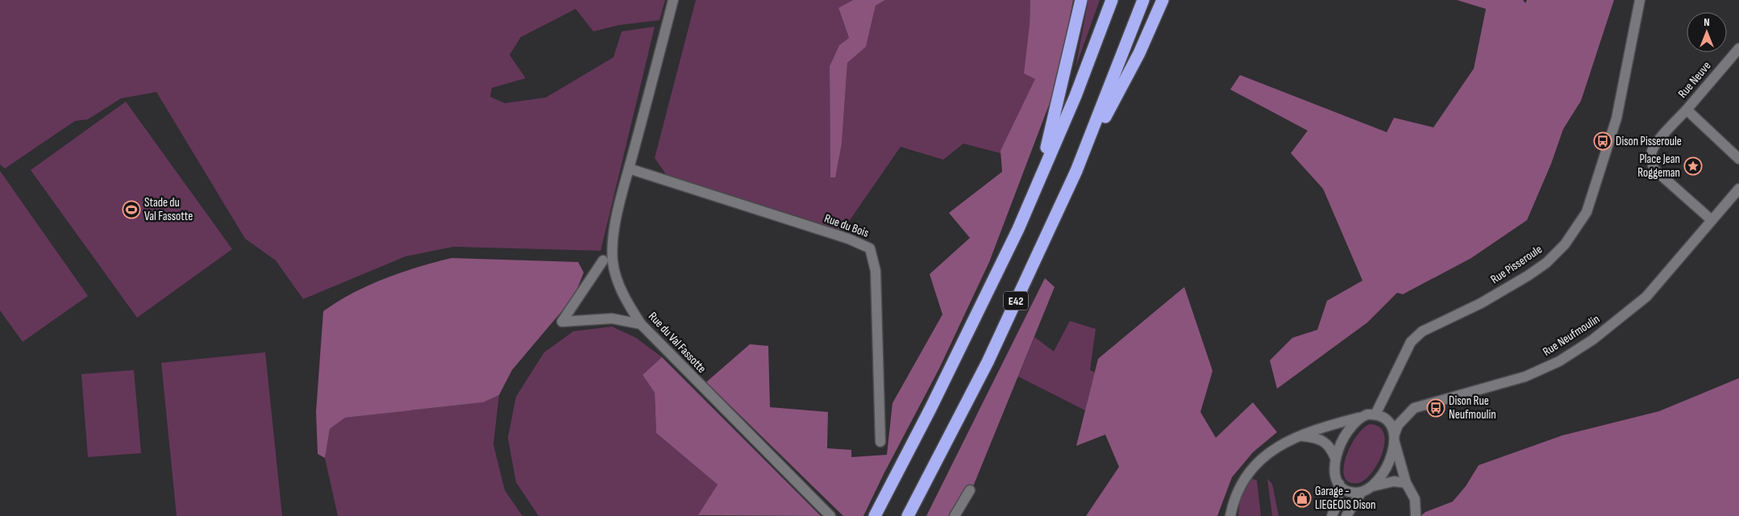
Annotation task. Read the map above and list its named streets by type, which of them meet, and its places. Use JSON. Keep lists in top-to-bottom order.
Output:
{
  "streets": {
    "highway": ["E42"],
    "street": [
      "Rue Neuve",
      "Rue du Bois",
      "Rue Pisseroule",
      "Rue Neufmoulin",
      "Rue du Val Fassotte"
    ]
  },
  "crossings": [
    ["Rue du Bois", "Rue du Val Fassotte"],
    ["Rue Pisseroule", "Rue Neufmoulin"]
  ],
  "places": {
    "bus stop": ["Dison Pisseroule", "Dison Rue Neufmoulin"],
    "place": ["Place Jean Roggeman"],
    "sports": ["Stade du Val Fassotte"],
    "shop": ["Garage - LIEGEOIS Dison"]
  },
  "north": "top"
}
